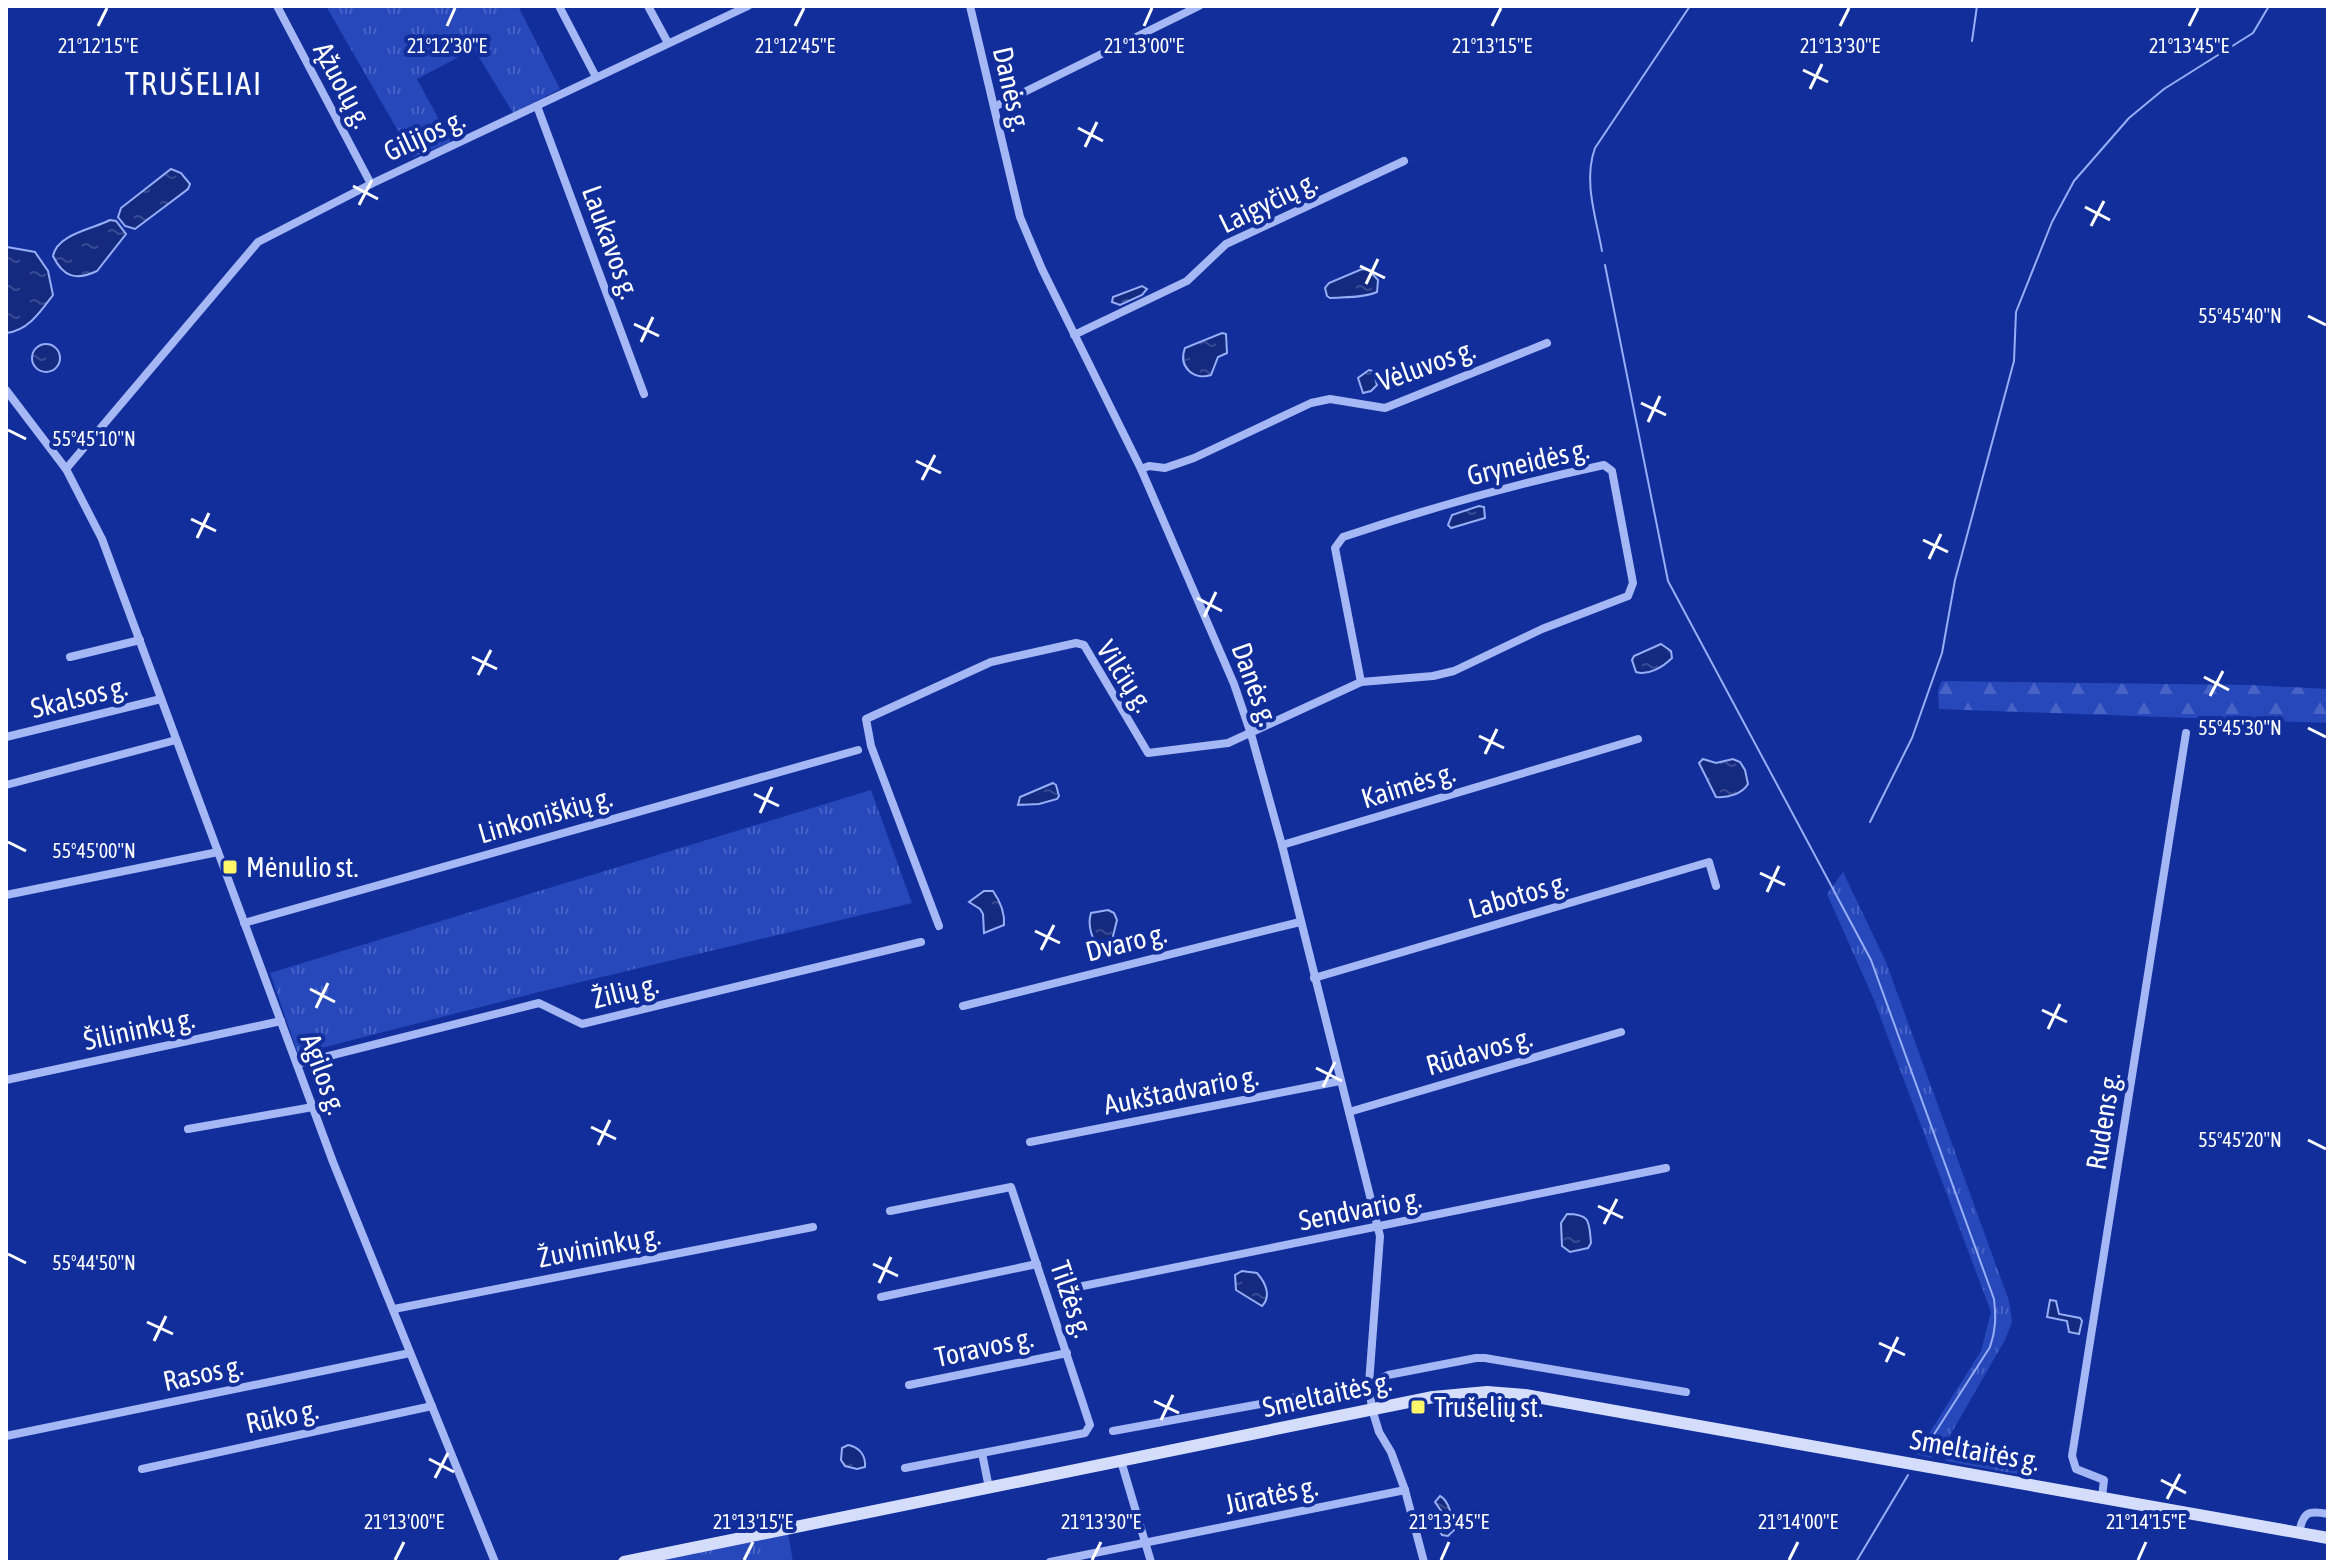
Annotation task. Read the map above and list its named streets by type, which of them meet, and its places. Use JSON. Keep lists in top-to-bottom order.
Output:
{
  "streets": {
    "main road": ["Smeltaitės g."],
    "street": [
      "Ąžuolų g.",
      "Danės g.",
      "Gilijos g.",
      "Laigyčių g.",
      "Laukavos g.",
      "Vėluvos g.",
      "Gryneidės g.",
      "Vilčių g.",
      "Skalsos g.",
      "Kaimės g.",
      "Linkoniškių g.",
      "Labotos g.",
      "Dvaro g.",
      "Žilių g.",
      "Šilininkų g.",
      "Rūdavos g.",
      "Agilos g.",
      "Aukštadvario g.",
      "Rudens g.",
      "Sendvario g.",
      "Žuvininkų g.",
      "Tilžės g.",
      "Toravos g.",
      "Rasos g.",
      "Rūko g.",
      "Jūratės g."
    ]
  },
  "crossings": [
    ["Ąžuolų g.", "Gilijos g."],
    ["Danės g.", "Laigyčių g."],
    ["Danės g.", "Vėluvos g."],
    ["Danės g.", "Gryneidės g."],
    ["Danės g.", "Vilčių g."],
    ["Danės g.", "Kaimės g."],
    ["Danės g.", "Labotos g."],
    ["Danės g.", "Dvaro g."],
    ["Danės g.", "Rūdavos g."],
    ["Danės g.", "Aukštadvario g."],
    ["Danės g.", "Sendvario g."],
    ["Danės g.", "Smeltaitės g."],
    ["Danės g.", "Jūratės g."],
    ["Gilijos g.", "Laukavos g."],
    ["Gilijos g.", "Agilos g."],
    ["Gryneidės g.", "Vilčių g."],
    ["Skalsos g.", "Agilos g."],
    ["Linkoniškių g.", "Agilos g."],
    ["Žilių g.", "Agilos g."],
    ["Šilininkų g.", "Agilos g."],
    ["Agilos g.", "Žuvininkų g."],
    ["Agilos g.", "Rasos g."],
    ["Agilos g.", "Rūko g."],
    ["Rudens g.", "Smeltaitės g."],
    ["Tilžės g.", "Toravos g."]
  ],
  "districts": ["TRUŠELIAI"],
  "places": {
    "transit": ["Mėnulio st.", "Trušelių st."]
  },
  "coordinates": [
    "21°12'15\"E",
    "21°12'30\"E",
    "21°12'45\"E",
    "21°13'00\"E",
    "21°13'15\"E",
    "21°13'30\"E",
    "21°13'45\"E",
    "55°45'40\"N",
    "55°45'10\"N",
    "55°45'30\"N",
    "55°45'00\"N",
    "55°45'20\"N",
    "55°44'50\"N",
    "21°14'00\"E",
    "21°14'15\"E"
  ]
}
